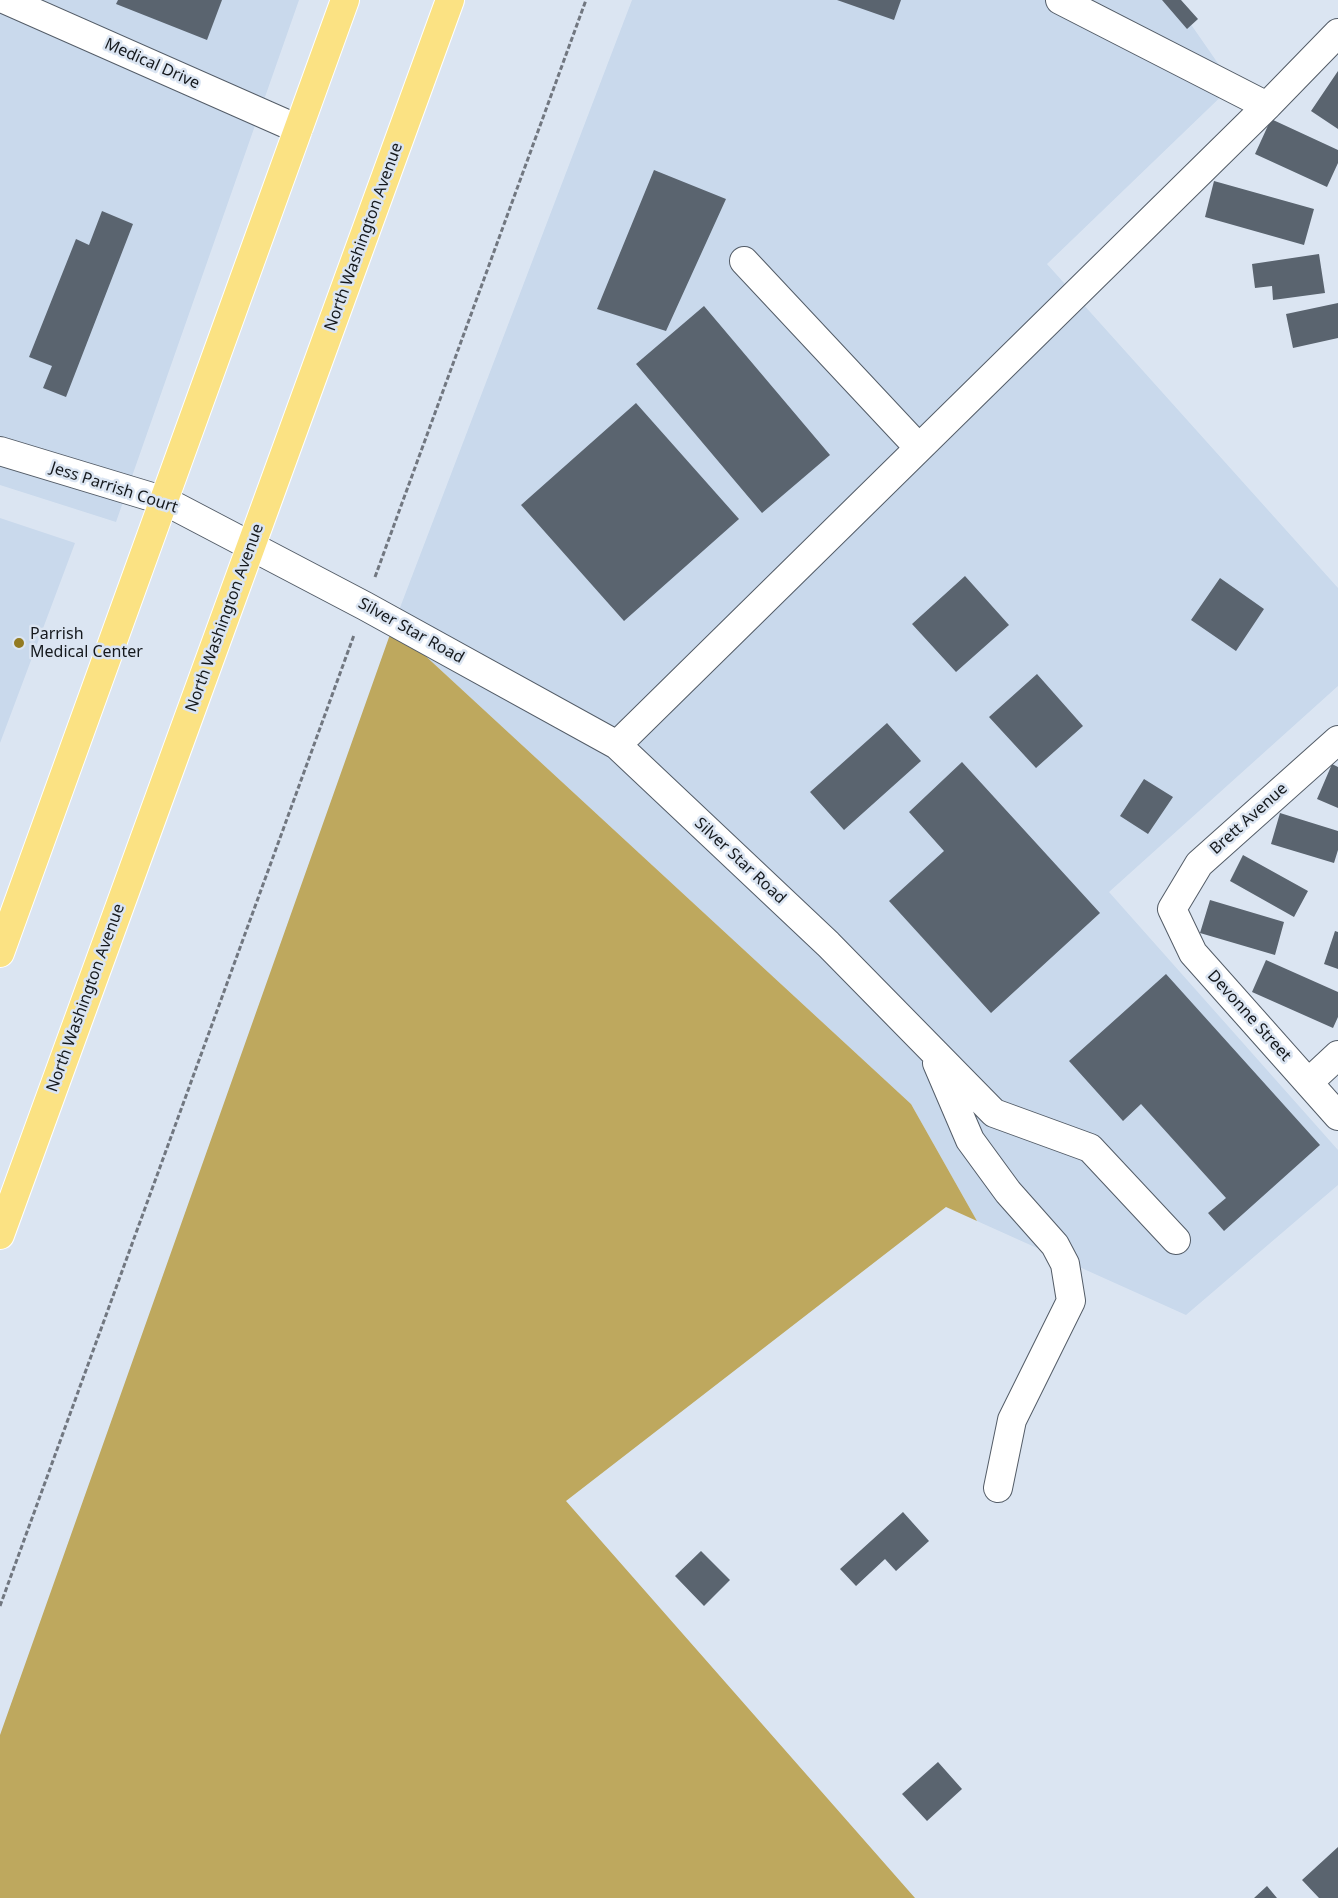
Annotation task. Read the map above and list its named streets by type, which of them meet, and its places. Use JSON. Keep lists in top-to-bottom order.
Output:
{
  "streets": {
    "main road": ["North Washington Avenue"],
    "street": [
      "Medical Drive",
      "Jess Parrish Court",
      "Silver Star Road",
      "Brett Avenue",
      "Devonne Street"
    ]
  },
  "crossings": [
    ["North Washington Avenue", "Jess Parrish Court"],
    ["North Washington Avenue", "Silver Star Road"],
    ["Jess Parrish Court", "Silver Star Road"],
    ["Brett Avenue", "Devonne Street"]
  ],
  "places": ["Parrish Medical Center"]
}
